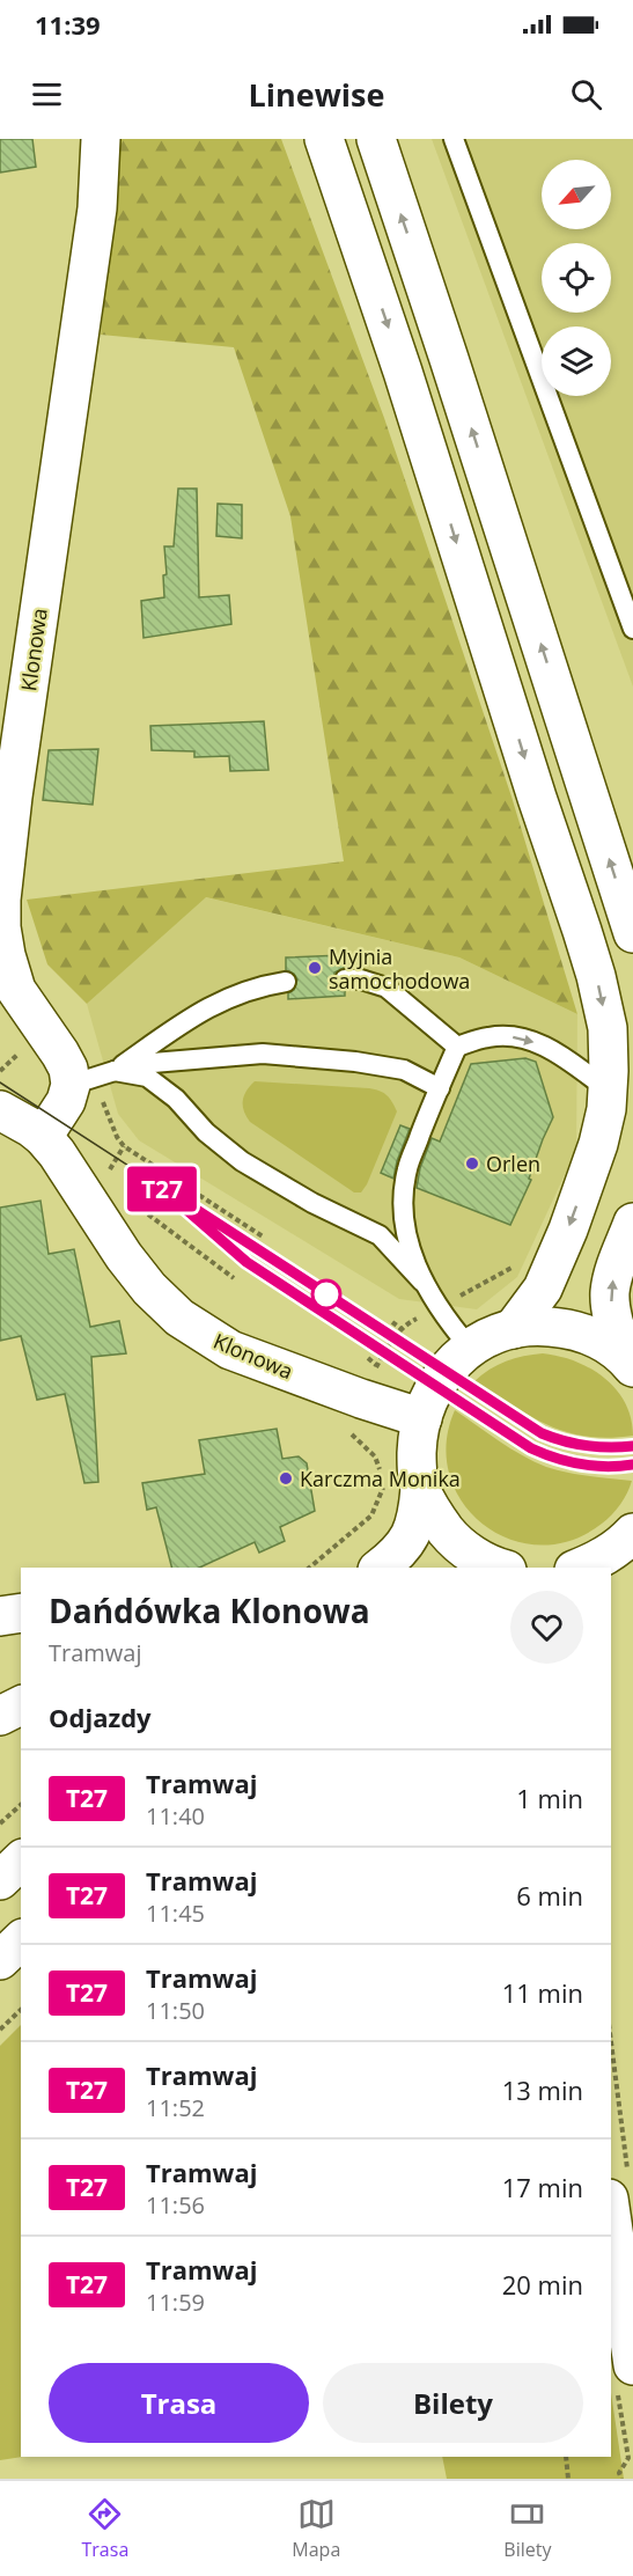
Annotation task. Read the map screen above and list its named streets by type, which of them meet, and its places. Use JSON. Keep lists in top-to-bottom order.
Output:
{
  "streets": {
    "street": ["Klonowa"]
  },
  "places": ["Myjnia samochodowa", "Orlen", "Karczma Monika"],
  "lines": ["tram line T27"],
  "north": "bottom left",
  "page": {
    "status": "11:39",
    "header": "Linewise",
    "on_map": "T27",
    "heading": [
      ["Dańdówka Klonowa", "Tramwaj"],
      "Odjazdy"
    ],
    "list": [
      {
        "mark": "T27",
        "name": "Tramwaj",
        "note": "11:40",
        "value": "1 min"
      },
      {
        "mark": "T27",
        "name": "Tramwaj",
        "note": "11:45",
        "value": "6 min"
      },
      {
        "mark": "T27",
        "name": "Tramwaj",
        "note": "11:50",
        "value": "11 min"
      },
      {
        "mark": "T27",
        "name": "Tramwaj",
        "note": "11:52",
        "value": "13 min"
      },
      {
        "mark": "T27",
        "name": "Tramwaj",
        "note": "11:56",
        "value": "17 min"
      },
      {
        "mark": "T27",
        "name": "Tramwaj",
        "note": "11:59",
        "value": "20 min"
      }
    ],
    "buttons": ["Trasa", "Bilety"],
    "tabs": ["Trasa", "Mapa", "Bilety"]
  }
}
